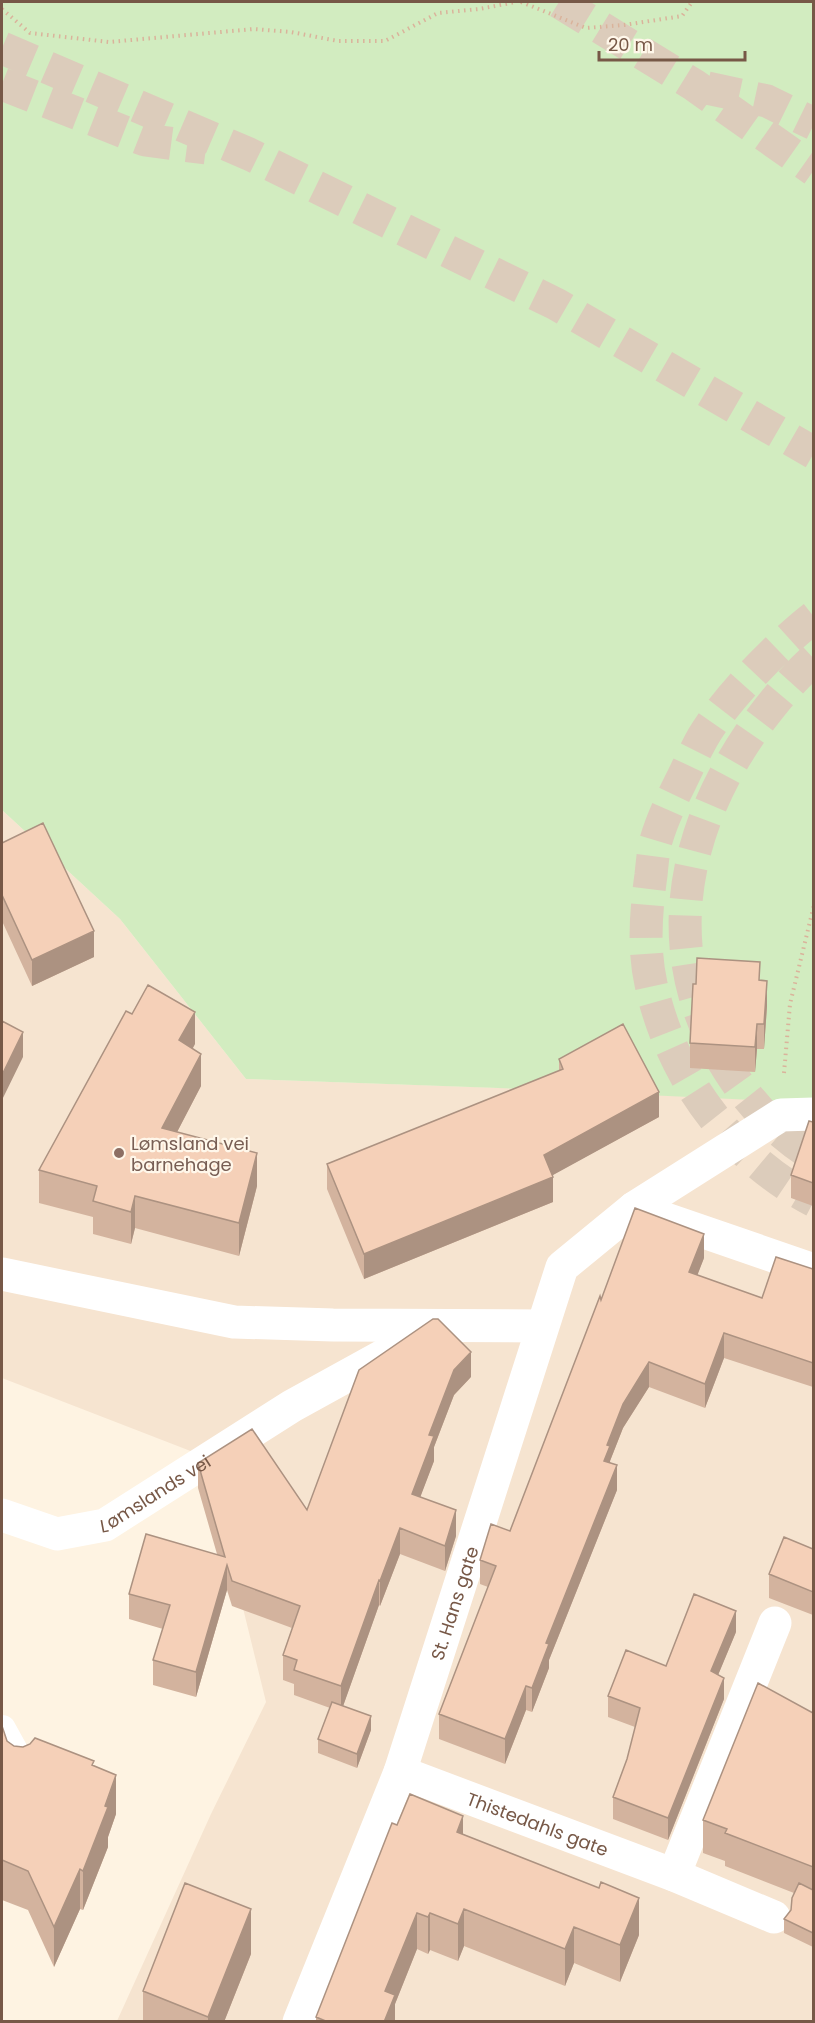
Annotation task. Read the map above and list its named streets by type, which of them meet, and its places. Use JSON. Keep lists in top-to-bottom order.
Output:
{
  "streets": {
    "street": ["Lømslands vei", "St. Hans gate", "Thistedahls gate"]
  },
  "crossings": [
    ["St. Hans gate", "Thistedahls gate"]
  ],
  "places": ["Lømsland vei barnehage"],
  "scale_bar": "20 m"
}
